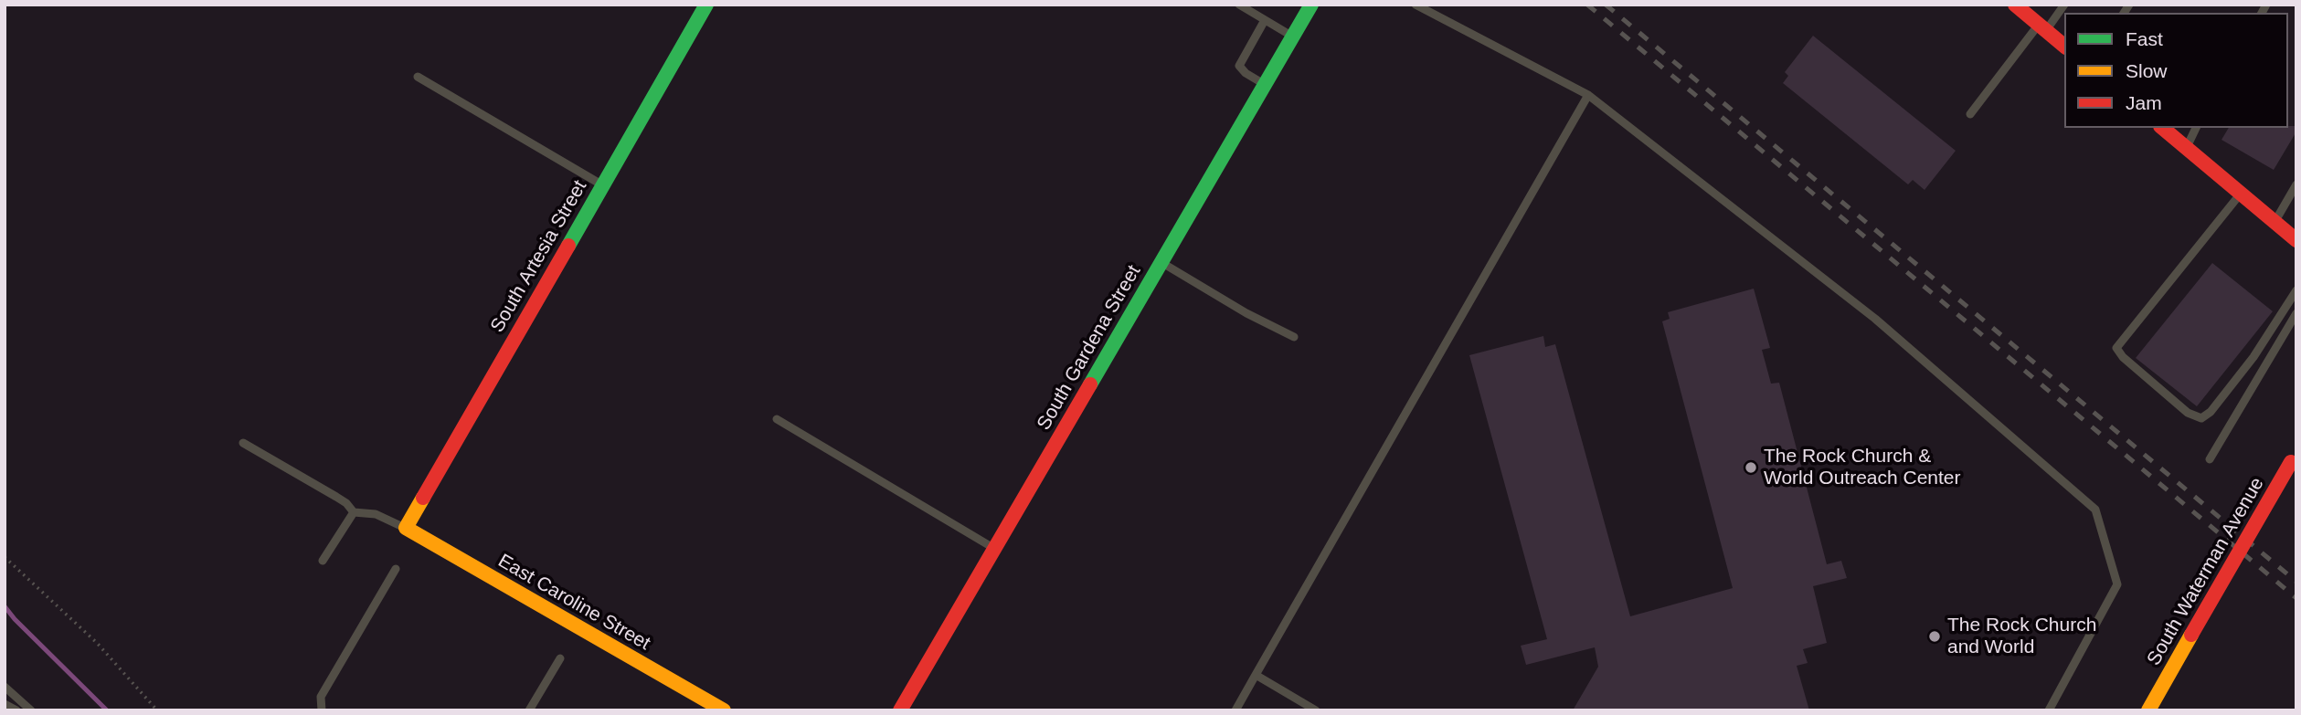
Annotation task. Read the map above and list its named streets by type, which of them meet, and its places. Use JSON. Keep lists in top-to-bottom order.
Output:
{
  "streets": {
    "street": [
      "South Artesia Street",
      "South Gardena Street",
      "South Waterman Avenue",
      "East Caroline Street"
    ]
  },
  "crossings": [
    ["South Artesia Street", "East Caroline Street"]
  ],
  "places": ["The Rock Church & World Outreach Center", "The Rock Church and World"],
  "legend": ["Fast", "Slow", "Jam"]
}
